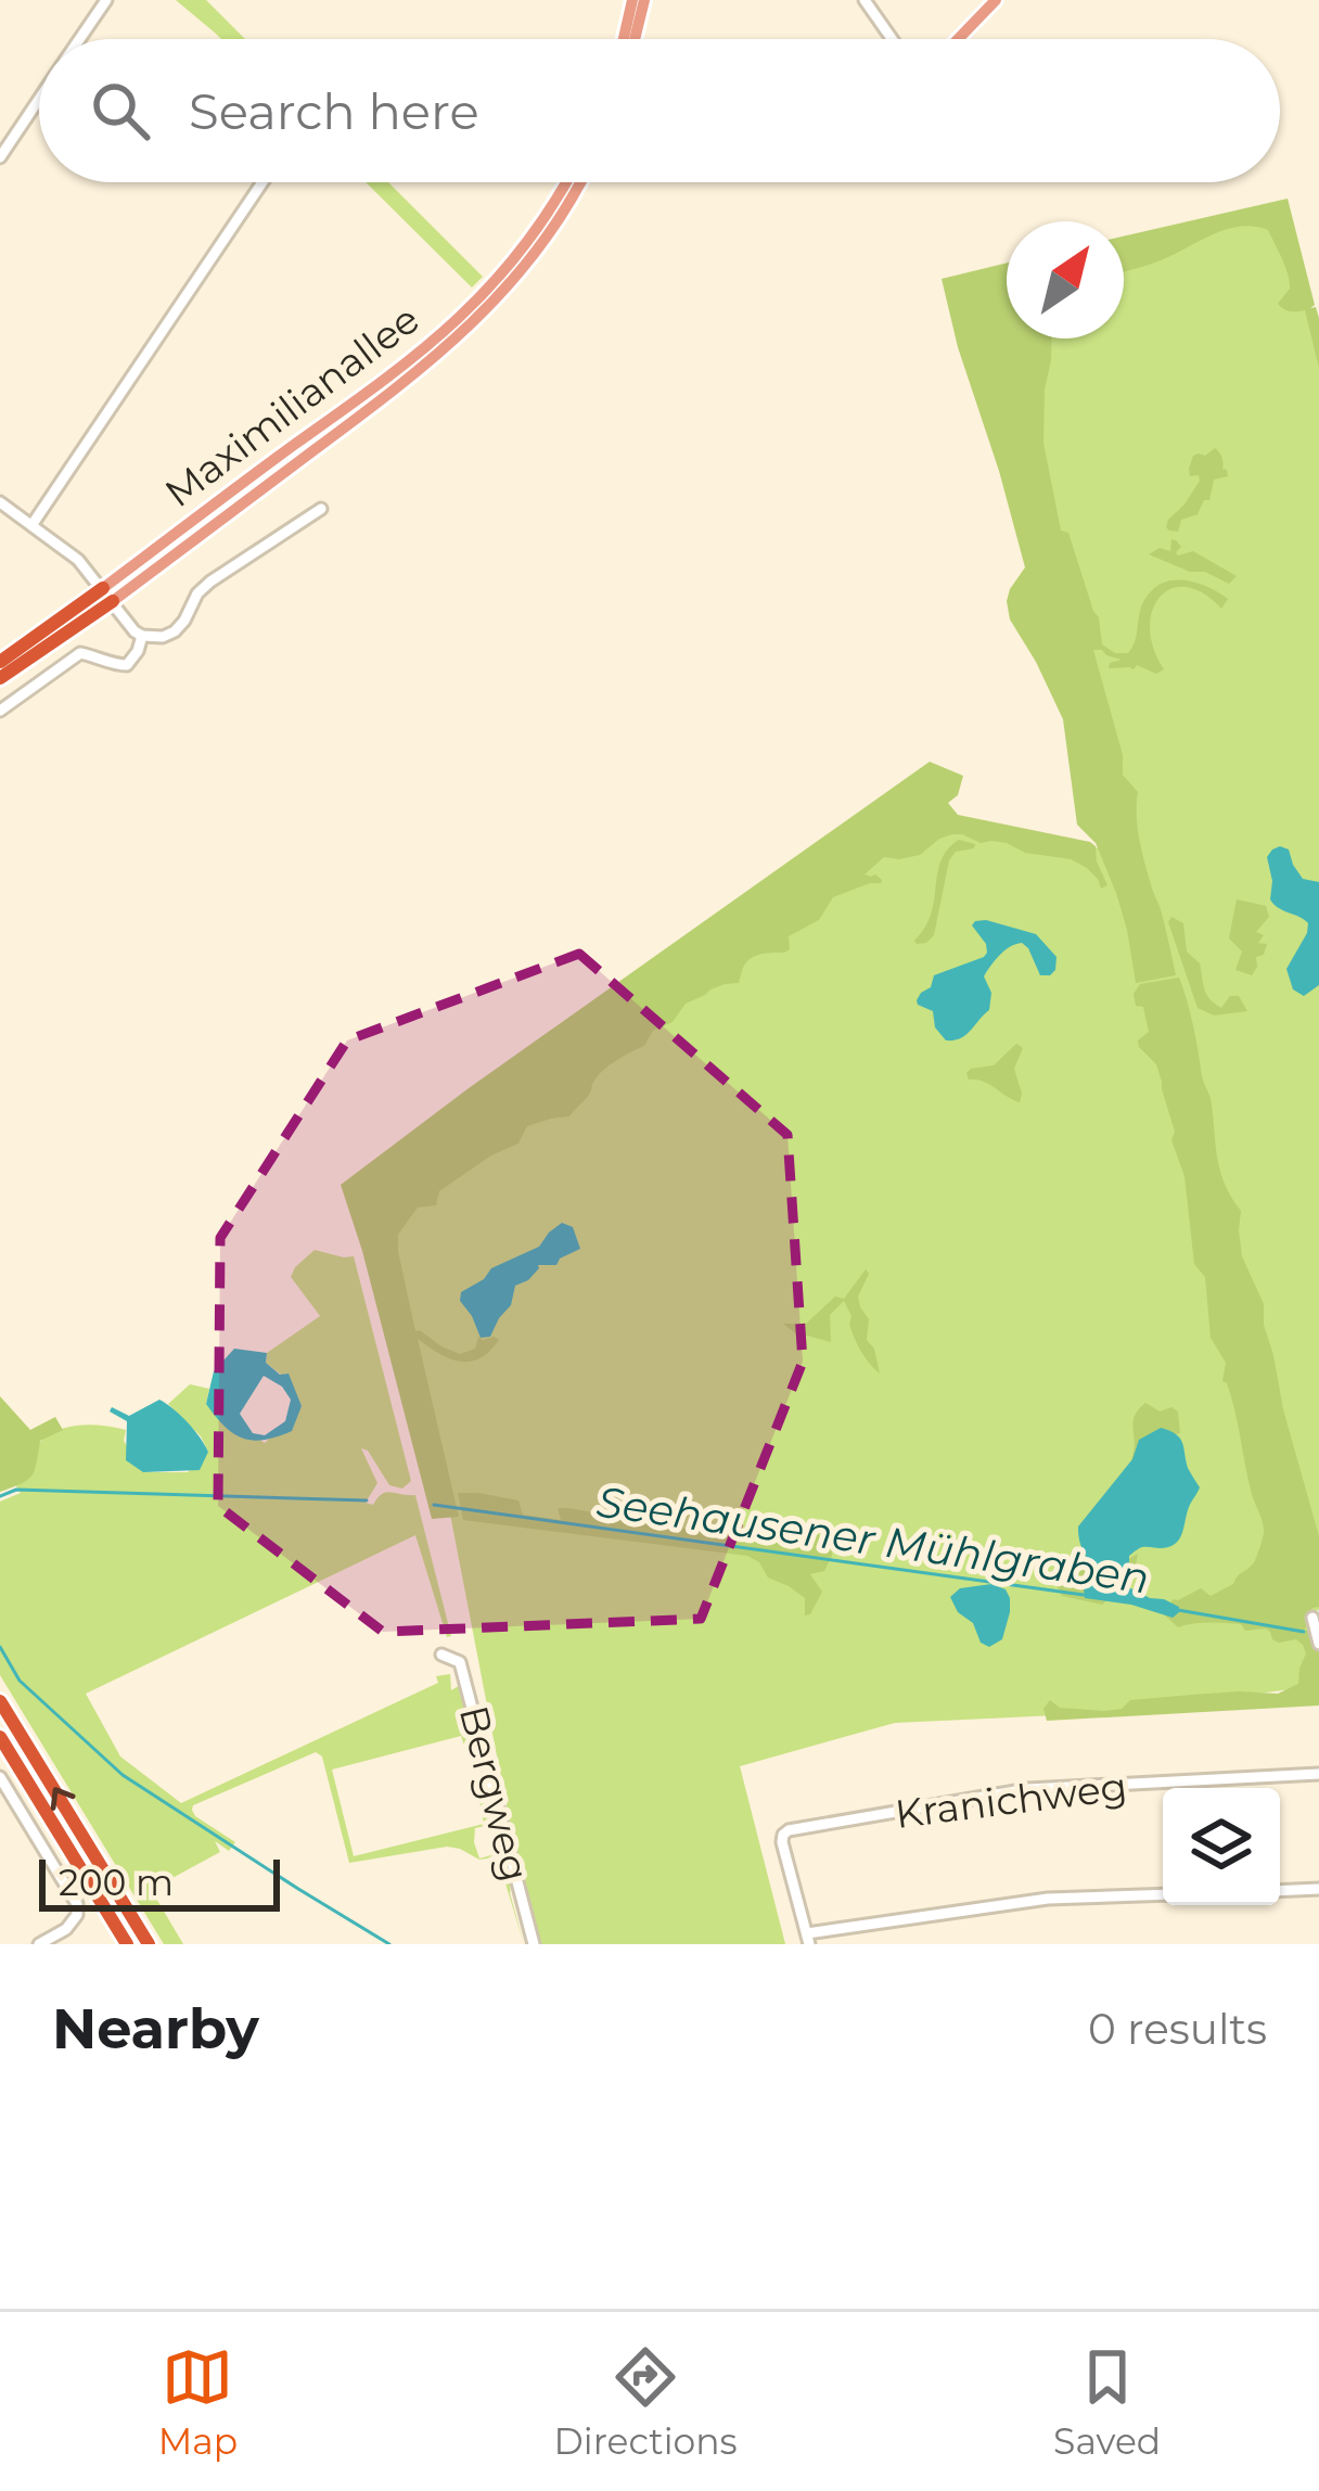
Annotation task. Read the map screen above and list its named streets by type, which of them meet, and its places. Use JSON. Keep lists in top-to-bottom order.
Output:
{
  "streets": {
    "highway": ["Maximilianallee"],
    "street": ["Bergweg", "Kranichweg"]
  },
  "water": ["Seehausener Mühlgraben"],
  "scale_bar": "200 m",
  "north": "top right",
  "page": {
    "search": "Search here",
    "scale": "200 m",
    "heading": ["Nearby", "0 results"],
    "nav": ["Map", "Directions", "Saved"]
  }
}
